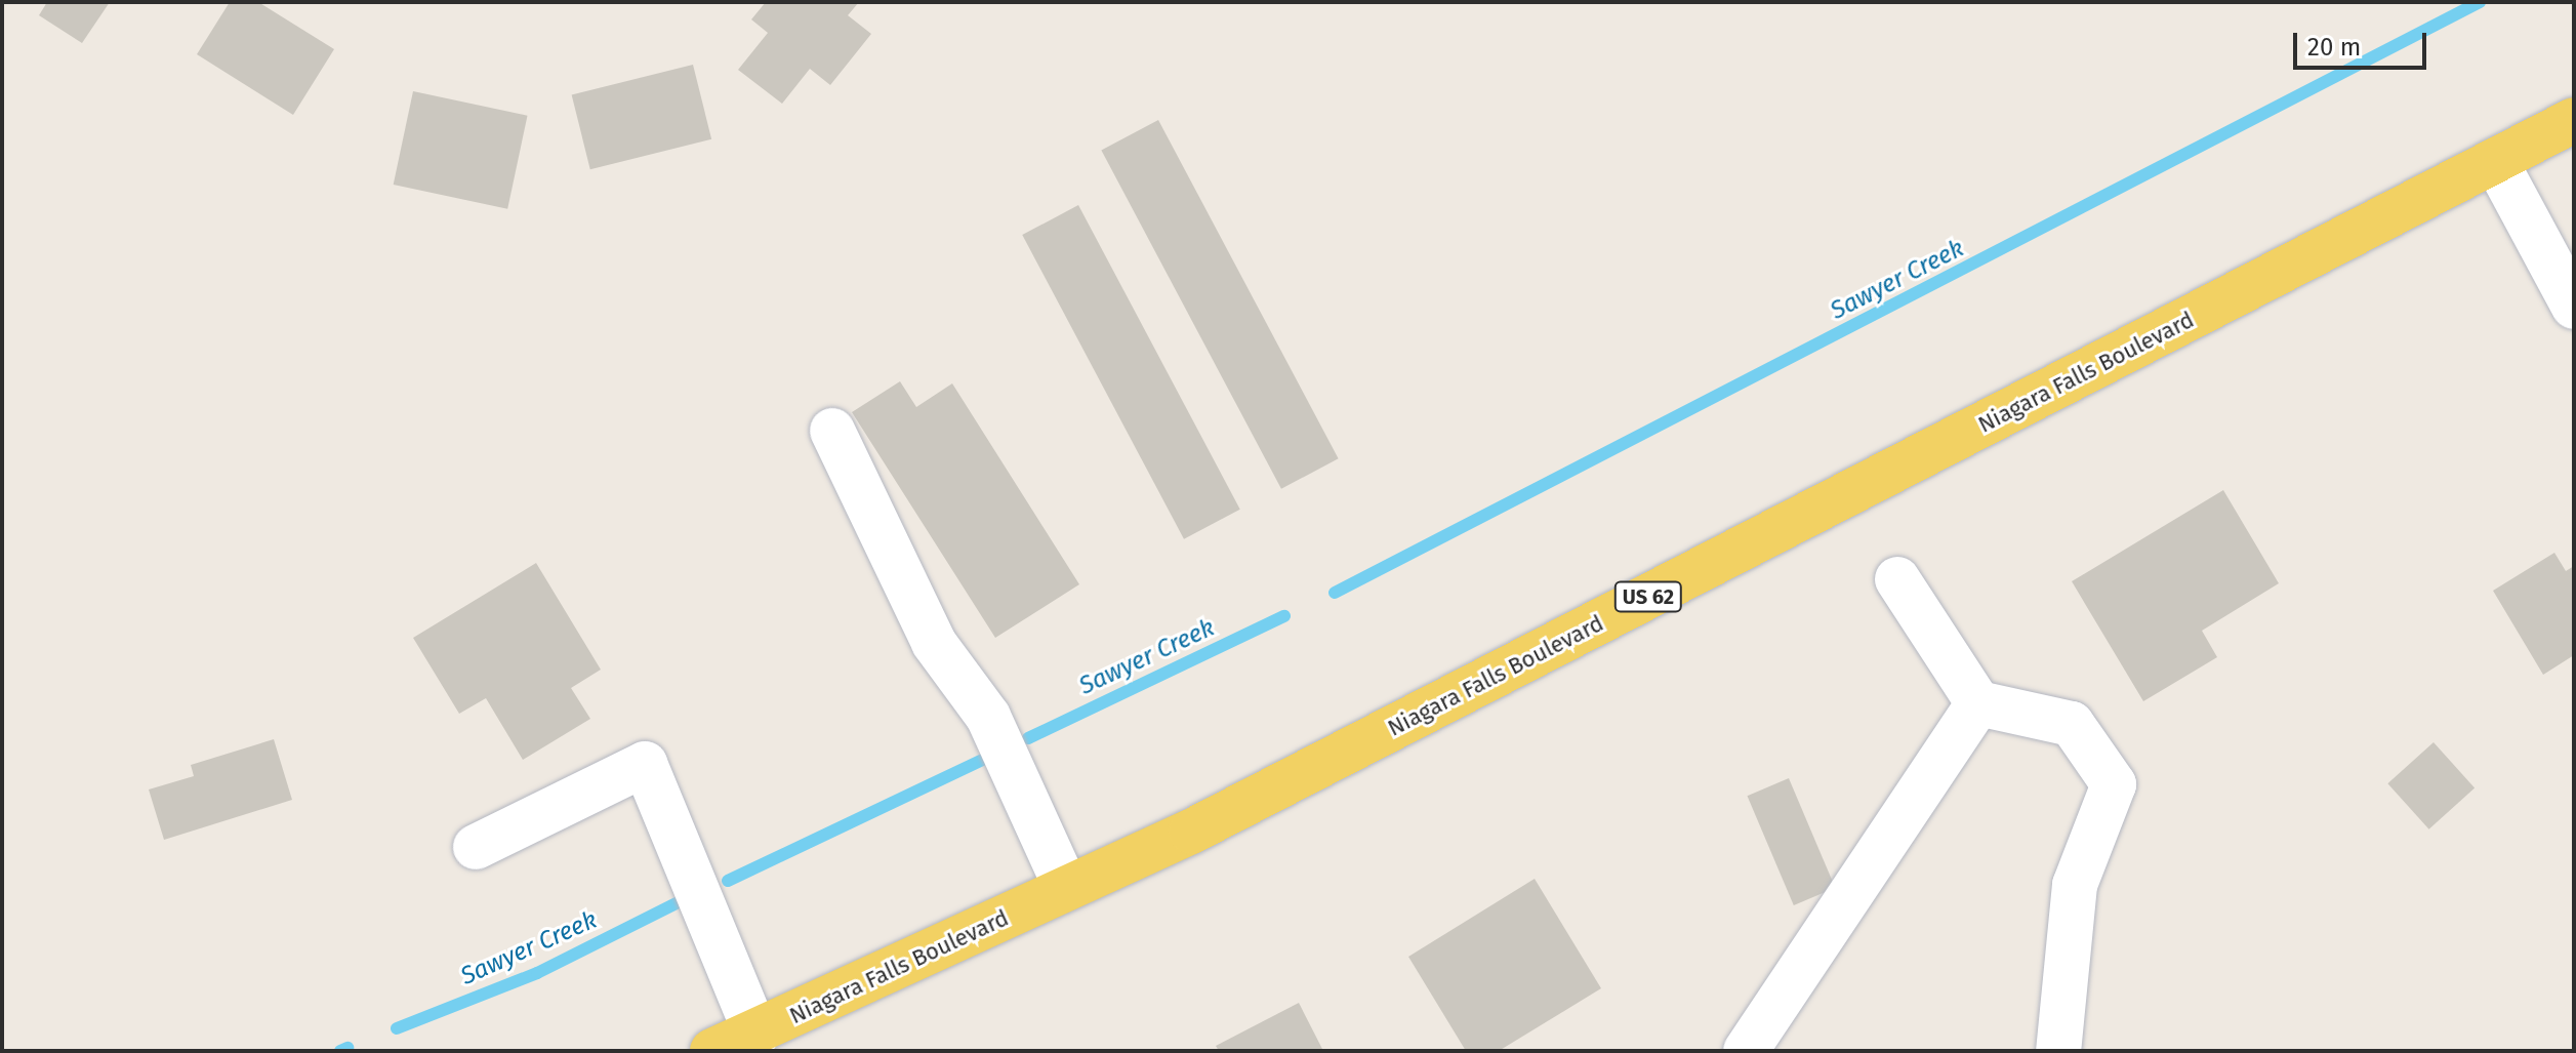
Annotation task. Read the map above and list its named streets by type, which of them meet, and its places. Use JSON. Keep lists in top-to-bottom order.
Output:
{
  "streets": {
    "main road": ["Niagara Falls Boulevard", "US 62"]
  },
  "water": ["Sawyer Creek"],
  "scale_bar": "20 m"
}
